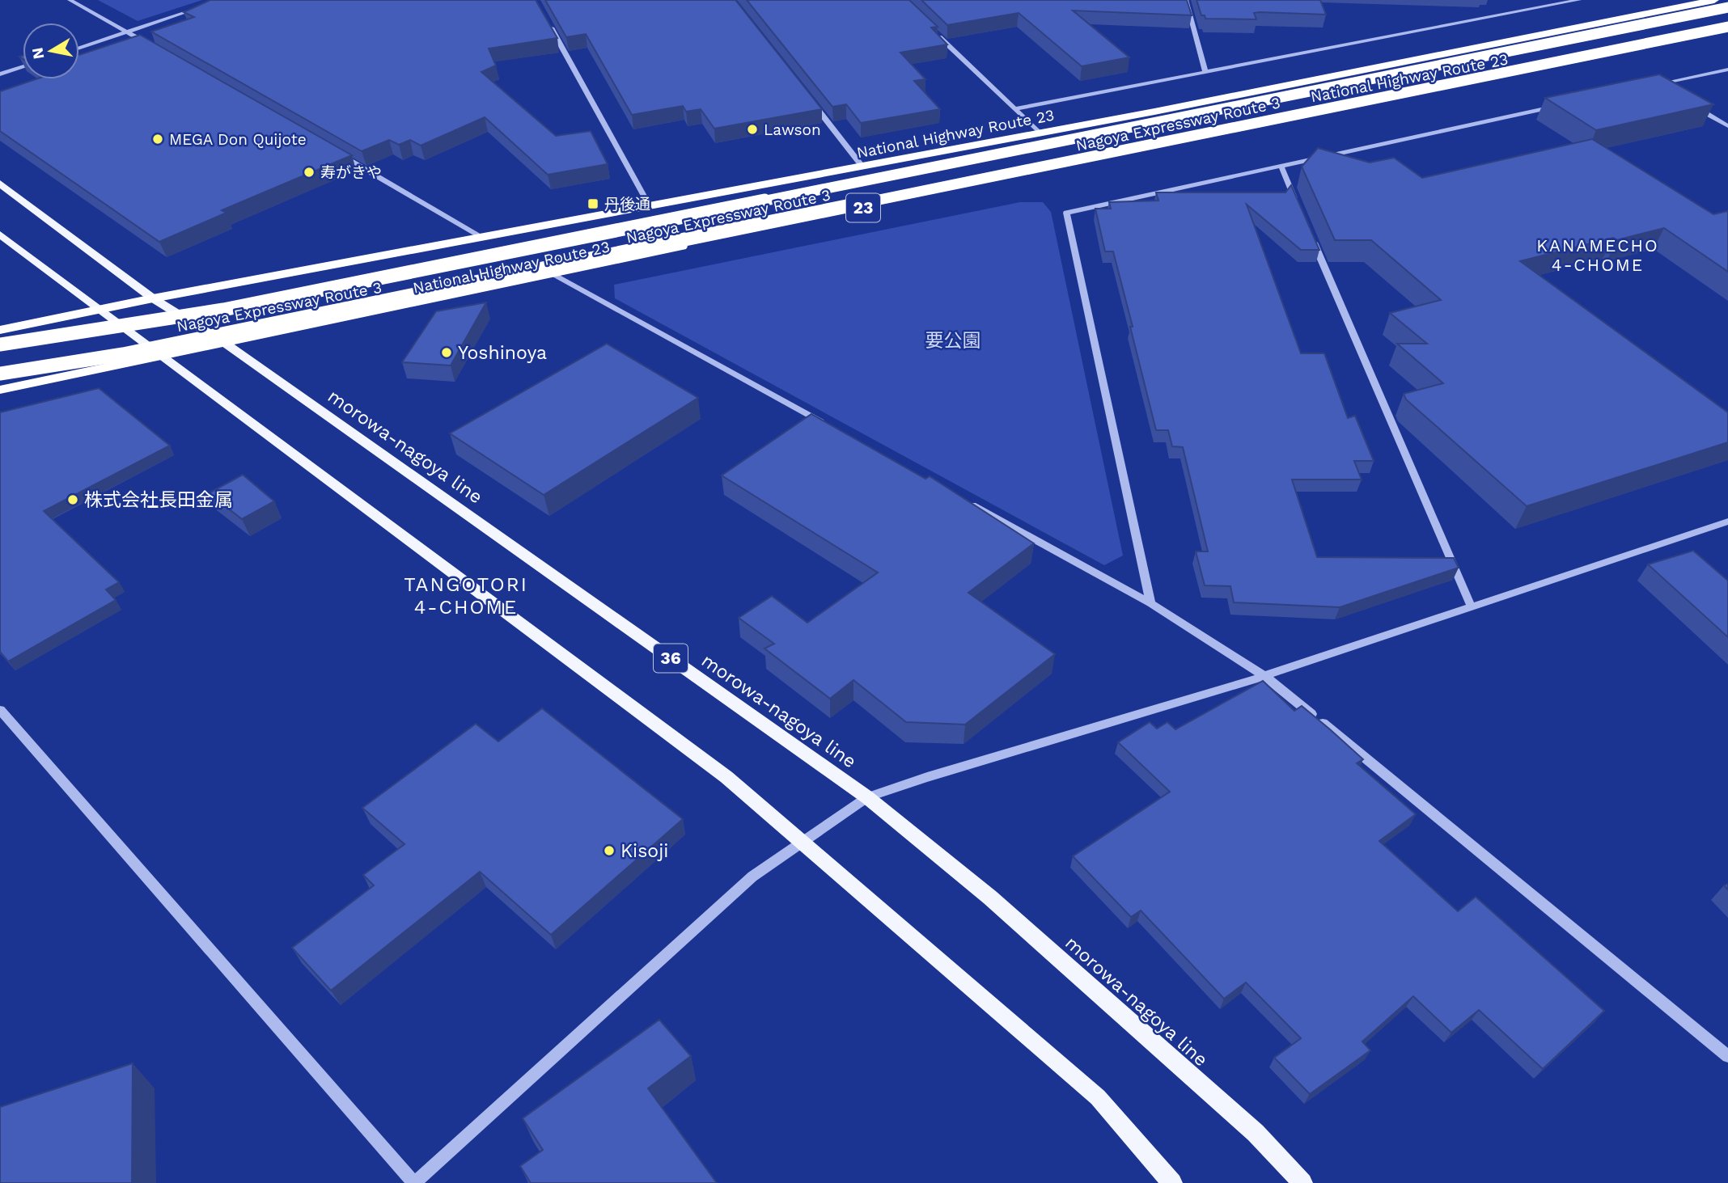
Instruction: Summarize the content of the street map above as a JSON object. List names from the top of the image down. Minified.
{"streets":{"highway":["National Highway Route 23","Nagoya Expressway Route 3","23"],"main road":["morowa-nagoya line","36"]},"crossings":[["National Highway Route 23","Nagoya Expressway Route 3"],["National Highway Route 23","morowa-nagoya line"]],"districts":["KANAMECHO 4-CHOME","TANGOTORI 4-CHOME"],"parks":["要公園"],"places":{"other":["Lawson","MEGA Don Quijote","寿がきや","Yoshinoya","株式会社長田金属","Kisoji"],"transit":["丹後通"]},"north":"left"}
